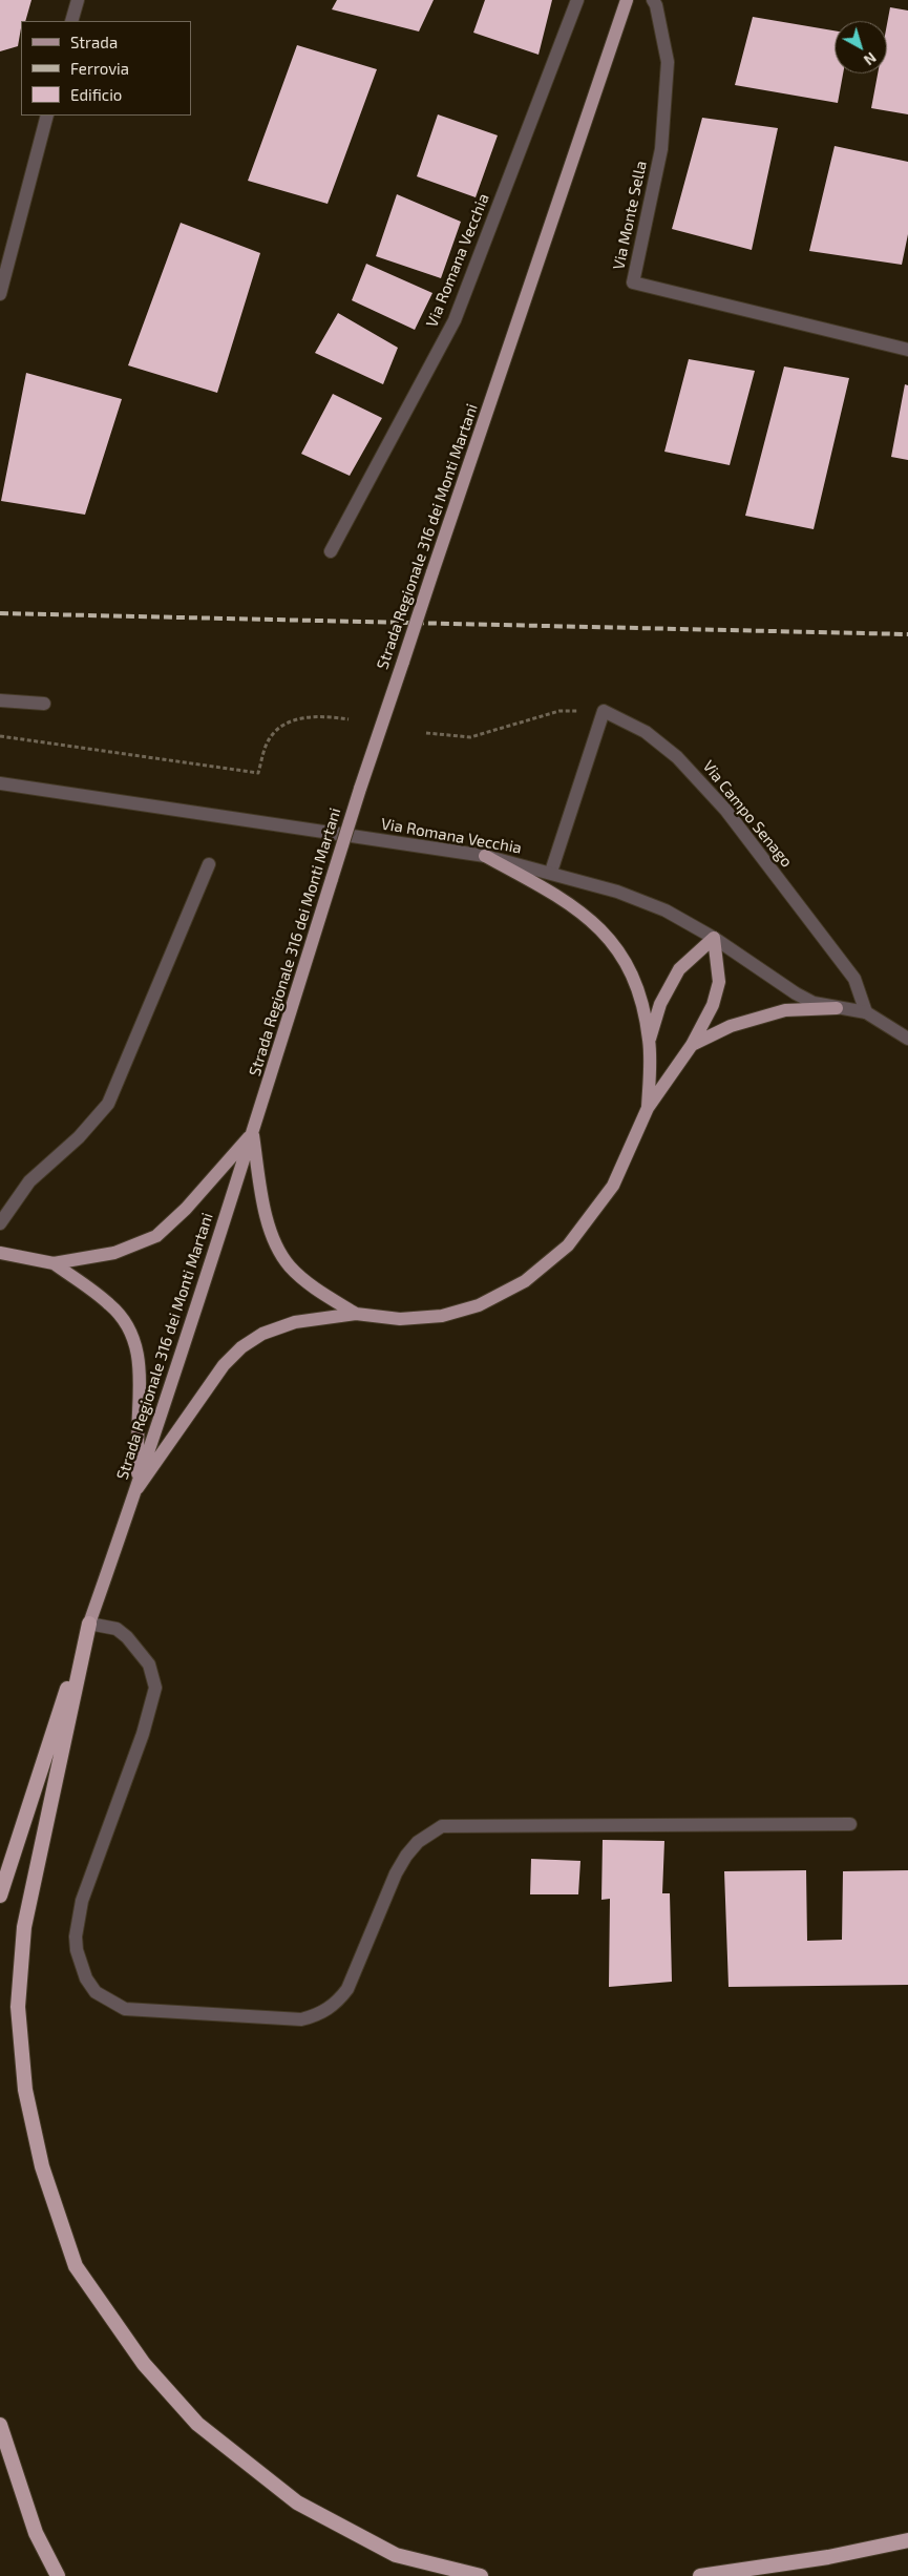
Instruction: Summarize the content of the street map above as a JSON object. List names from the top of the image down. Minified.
{"streets":{"highway":["Strada Regionale 316 dei Monti Martani"],"street":["Via Monte Sella","Via Romana Vecchia","Via Campo Senago"]},"crossings":[["Via Romana Vecchia","Via Campo Senago"]],"legend":["Strada","Ferrovia","Edificio"],"north":"bottom right"}
